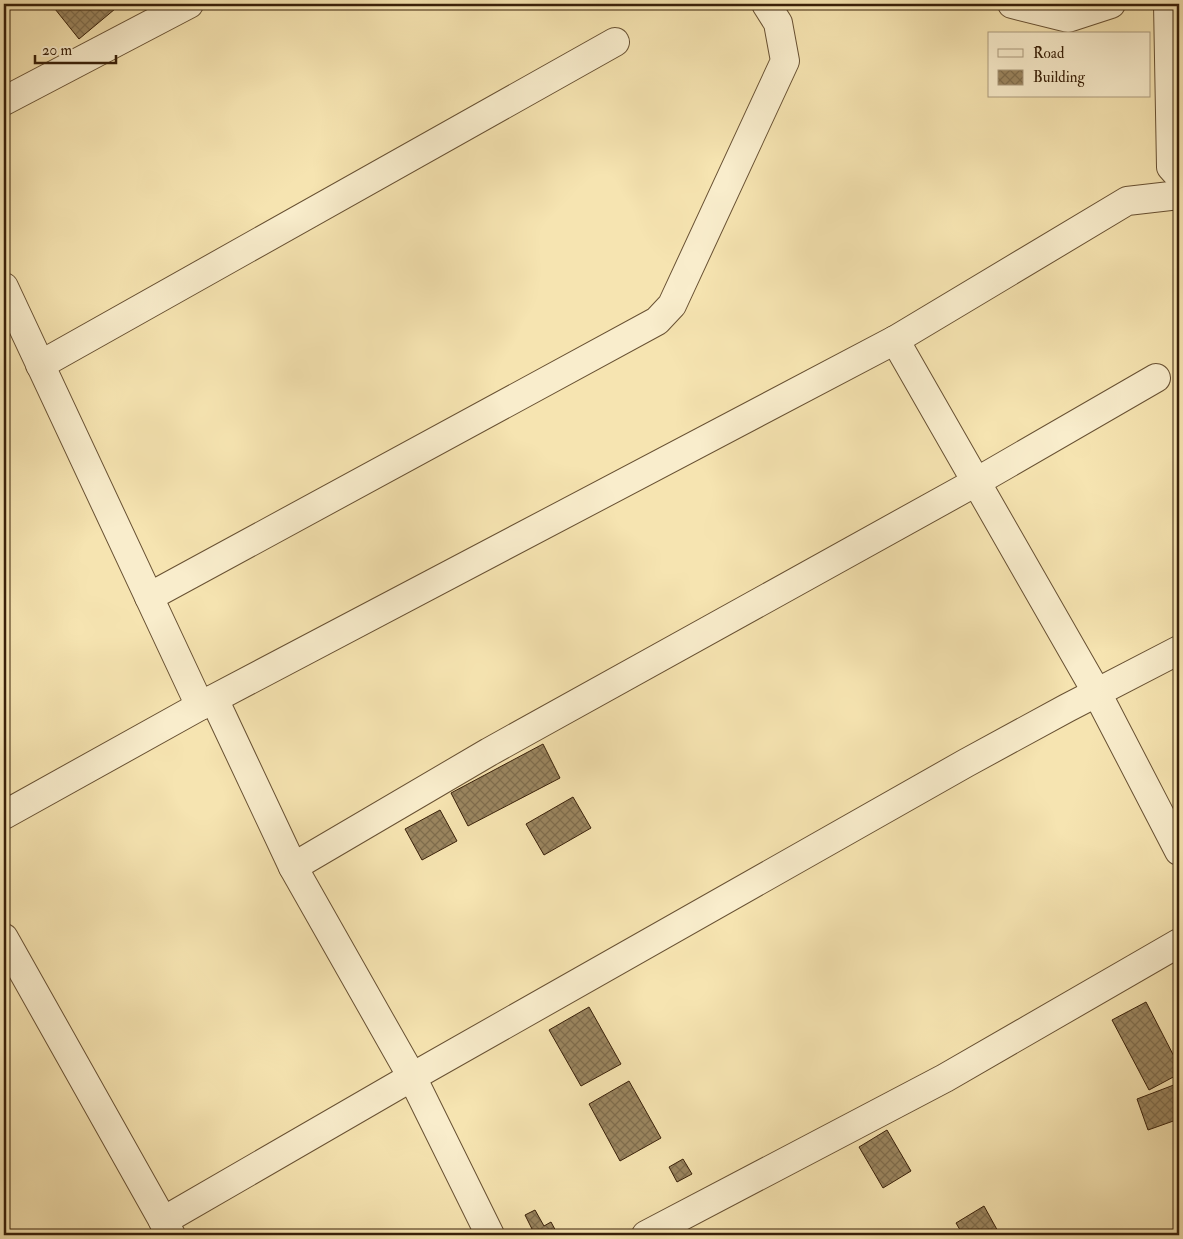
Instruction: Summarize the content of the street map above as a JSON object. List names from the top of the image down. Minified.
{"legend":["Road","Building"],"scale_bar":"20 m"}
